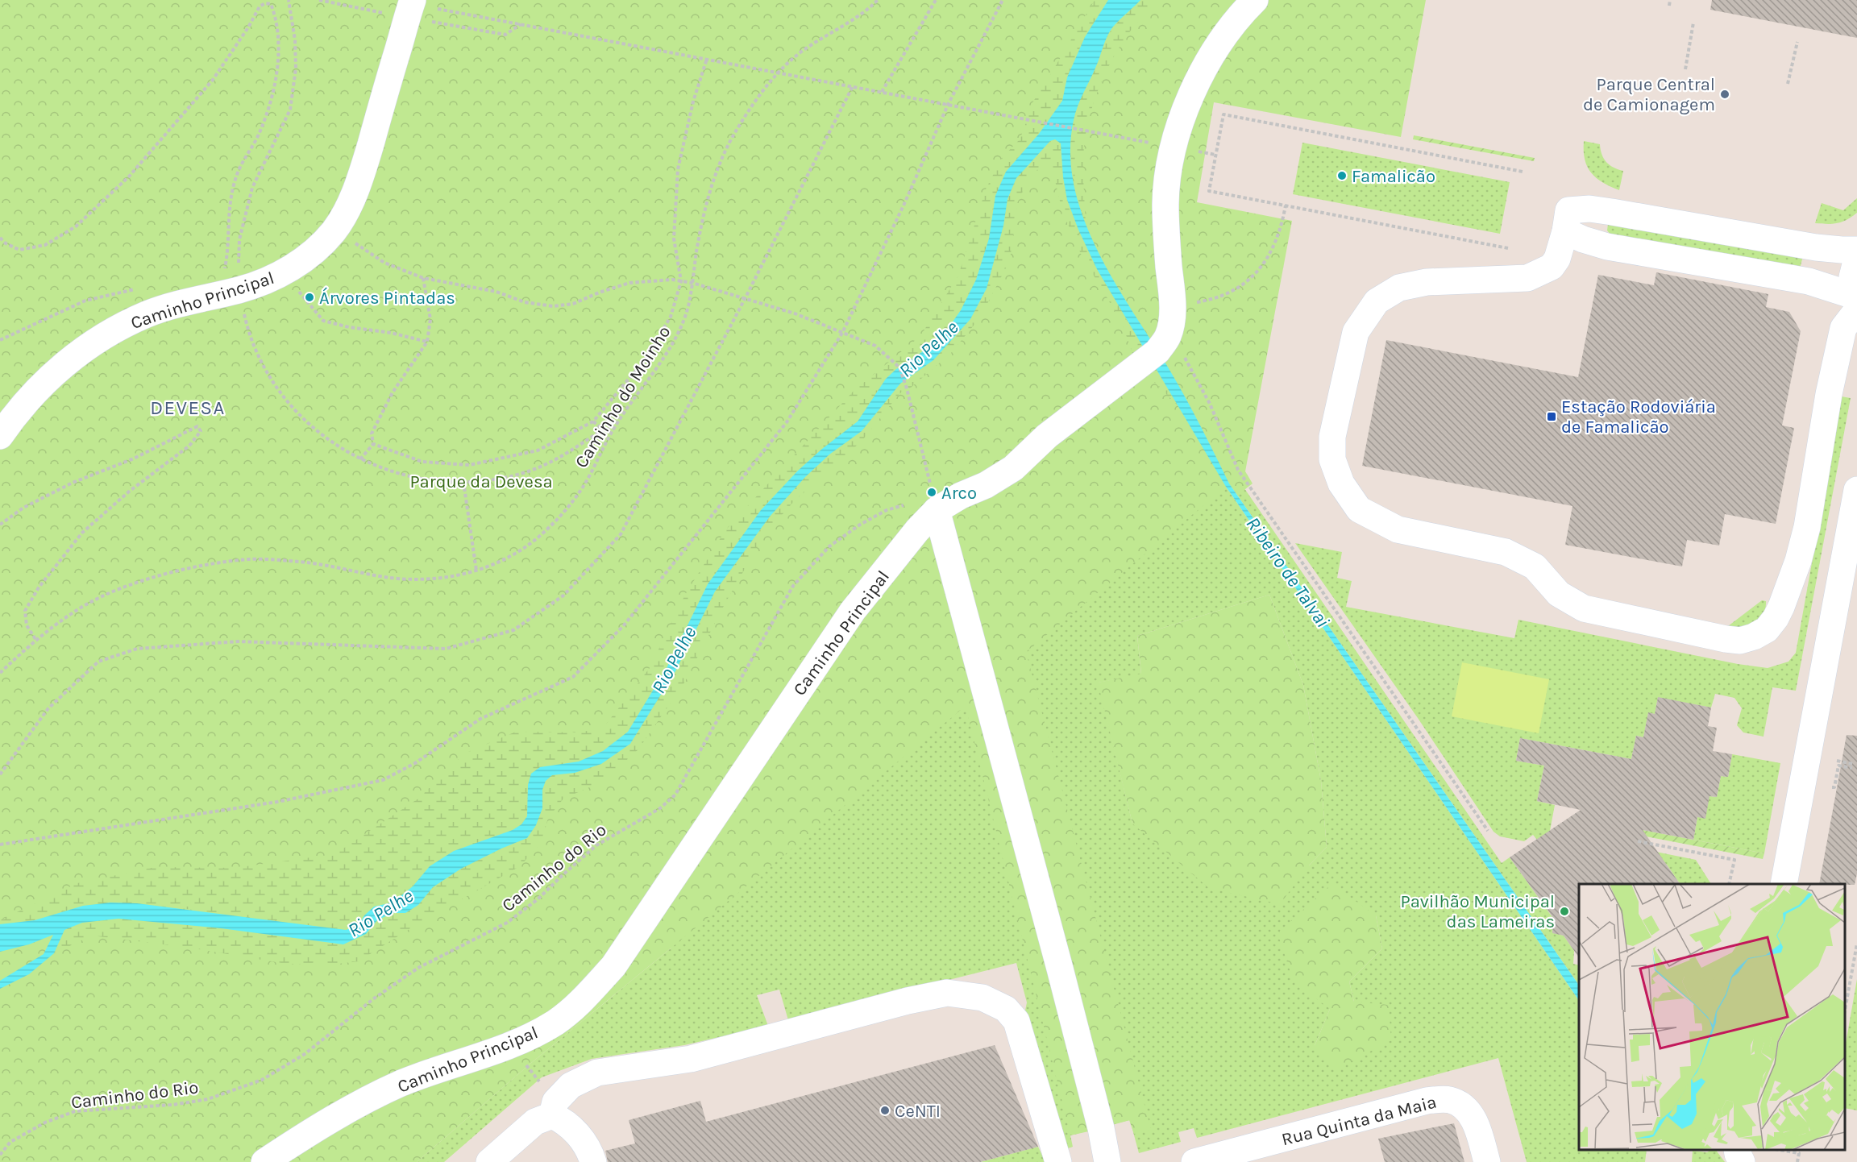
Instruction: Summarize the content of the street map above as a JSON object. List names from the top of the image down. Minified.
{"streets":{"street":["Caminho Principal","Rua Quinta da Maia"],"path":["Caminho do Moinho","Caminho do Rio"]},"crossings":[["Caminho Principal","Caminho do Rio"]],"districts":["DEVESA"],"water":["Rio Pelhe","Ribeiro de Talvai"],"parks":["Parque da Devesa"],"places":{"other":["Parque Central de Camionagem","Famalicão","Árvores Pintadas","Arco","Pavilhão Municipal das Lameiras","CeNTI"],"transit":["Estação Rodoviária de Famalicão"]}}
